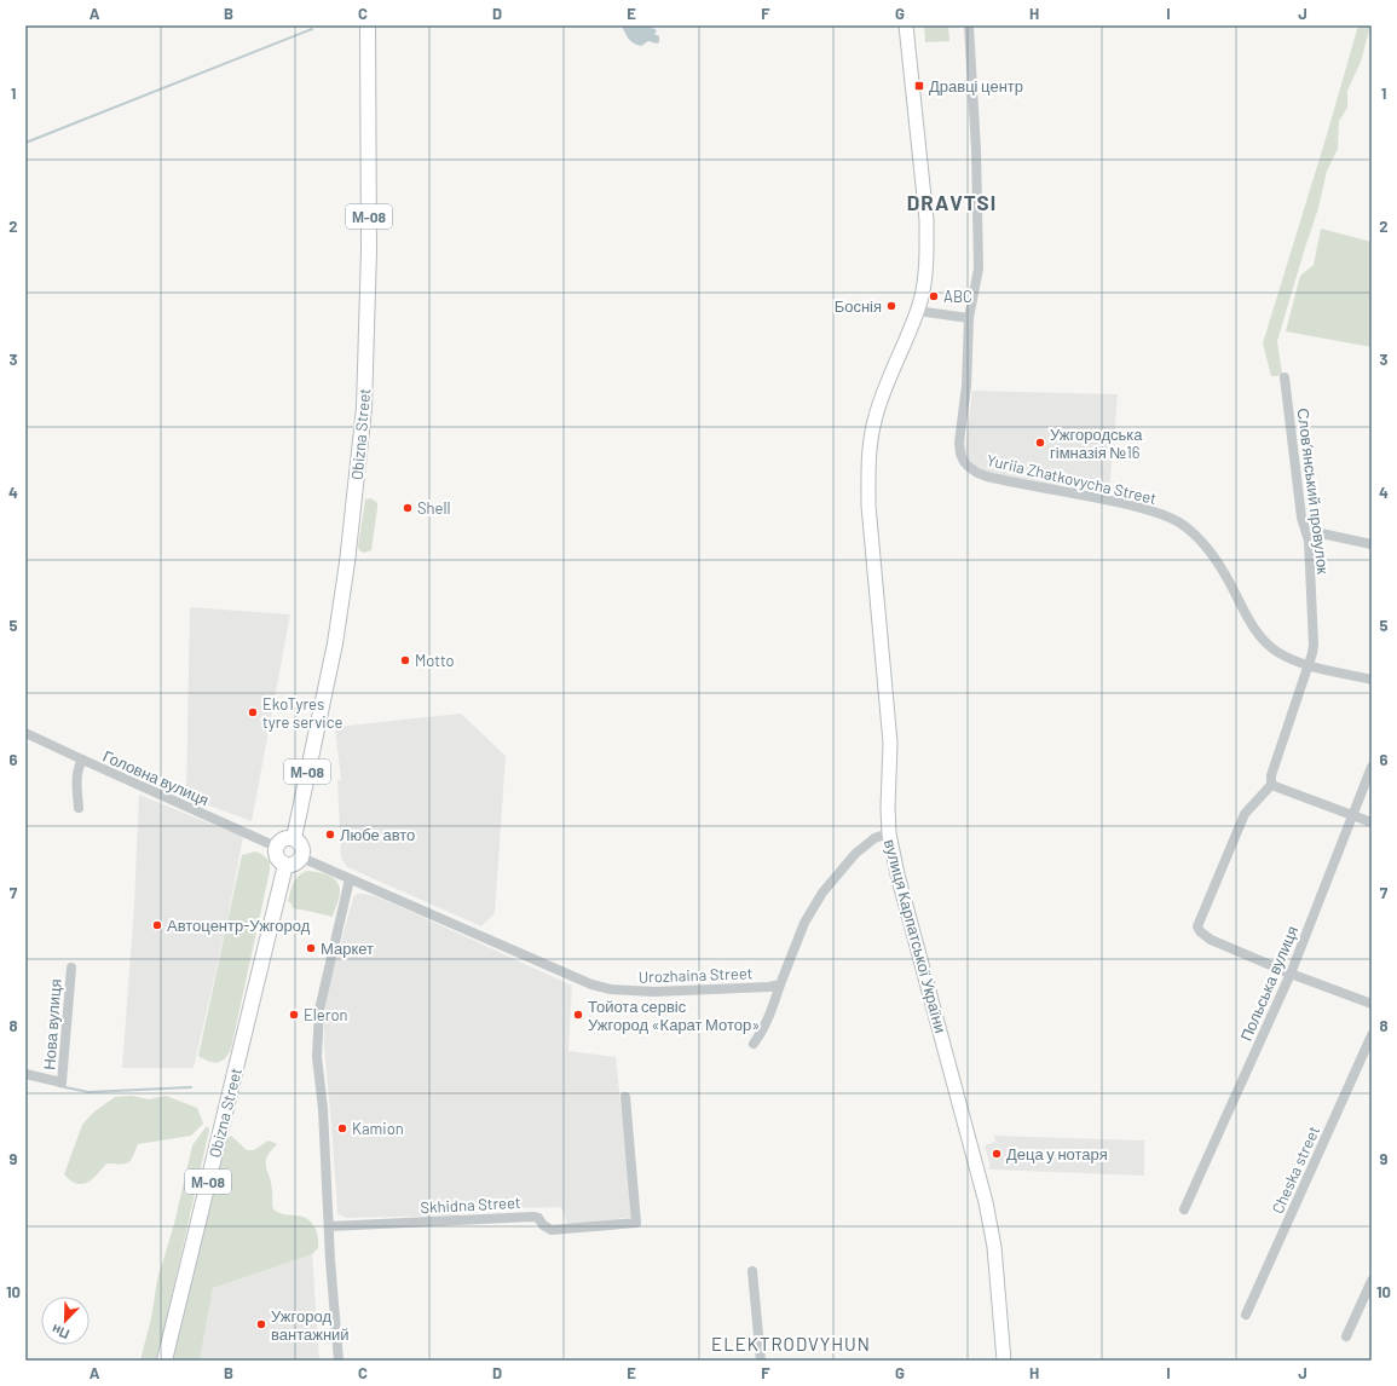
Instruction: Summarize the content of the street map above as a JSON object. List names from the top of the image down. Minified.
{"streets":{"highway":["М-08","Obizna Street"],"main road":["вулиця Карпатської України"],"street":["Yuriia Zhatkovycha Street","Словʼянський провулок","Головна вулиця","Urozhaina Street","Польська вулиця","Нова вулиця","Cheska street","Skhidna Street"]},"crossings":[["Obizna Street","Головна вулиця"],["Yuriia Zhatkovycha Street","Словʼянський провулок"]],"districts":["DRAVTSI","ELEKTRODVYHUN"],"places":{"transit":["Дравці центр"],"other":["ABC","Боснія","Ужгородська гімназія №16","Shell","Motto","EkoTyres tyre service","Любе авто","Автоцентр-Ужгород","Маркет","Eleron","Тойота сервіс Ужгород «Карат Мотор»","Kamion","Деца у нотаря","Ужгород вантажний"]},"north":"bottom left","grid":{"columns":["A","B","C","D","E","F","G","H","I","J"],"rows":["1","2","3","4","5","6","7","8","9","10"]}}
